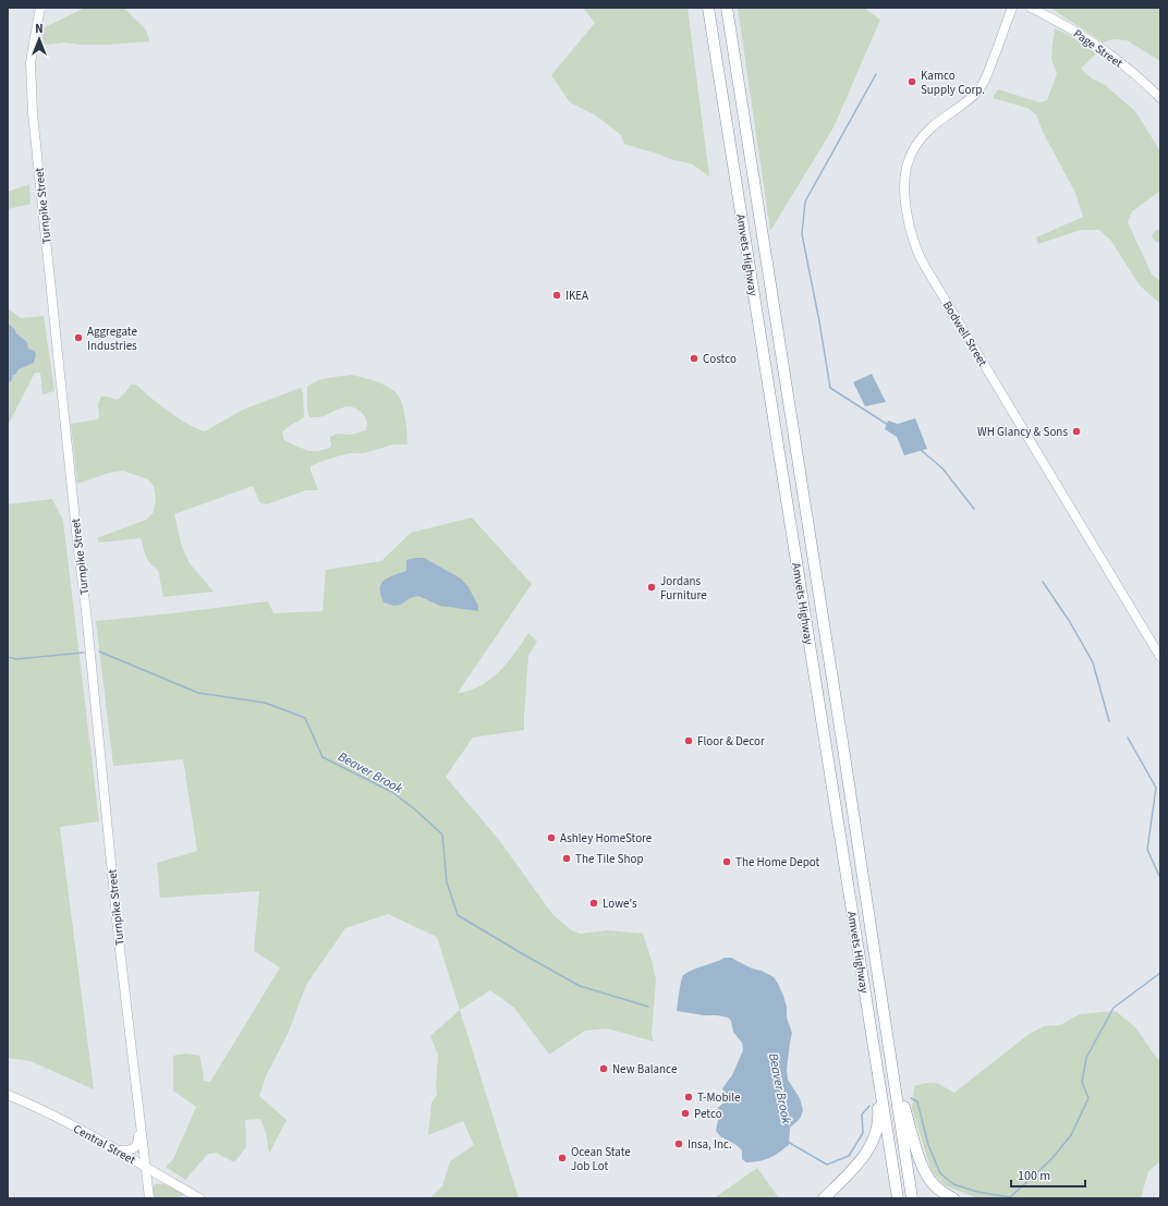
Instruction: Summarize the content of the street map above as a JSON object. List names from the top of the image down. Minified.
{"streets":{"highway":["Amvets Highway"],"street":["Page Street","Turnpike Street","Bodwell Street","Central Street"]},"crossings":[["Turnpike Street","Central Street"]],"water":["Beaver Brook"],"places":["Kamco Supply Corp.","IKEA","Aggregate Industries","Costco","WH Glancy & Sons","Jordans Furniture","Floor & Decor","Ashley HomeStore","The Tile Shop","The Home Depot","Lowe's","New Balance","T-Mobile","Petco","Insa, Inc.","Ocean State Job Lot"],"scale_bar":"100 m","north":"top"}
